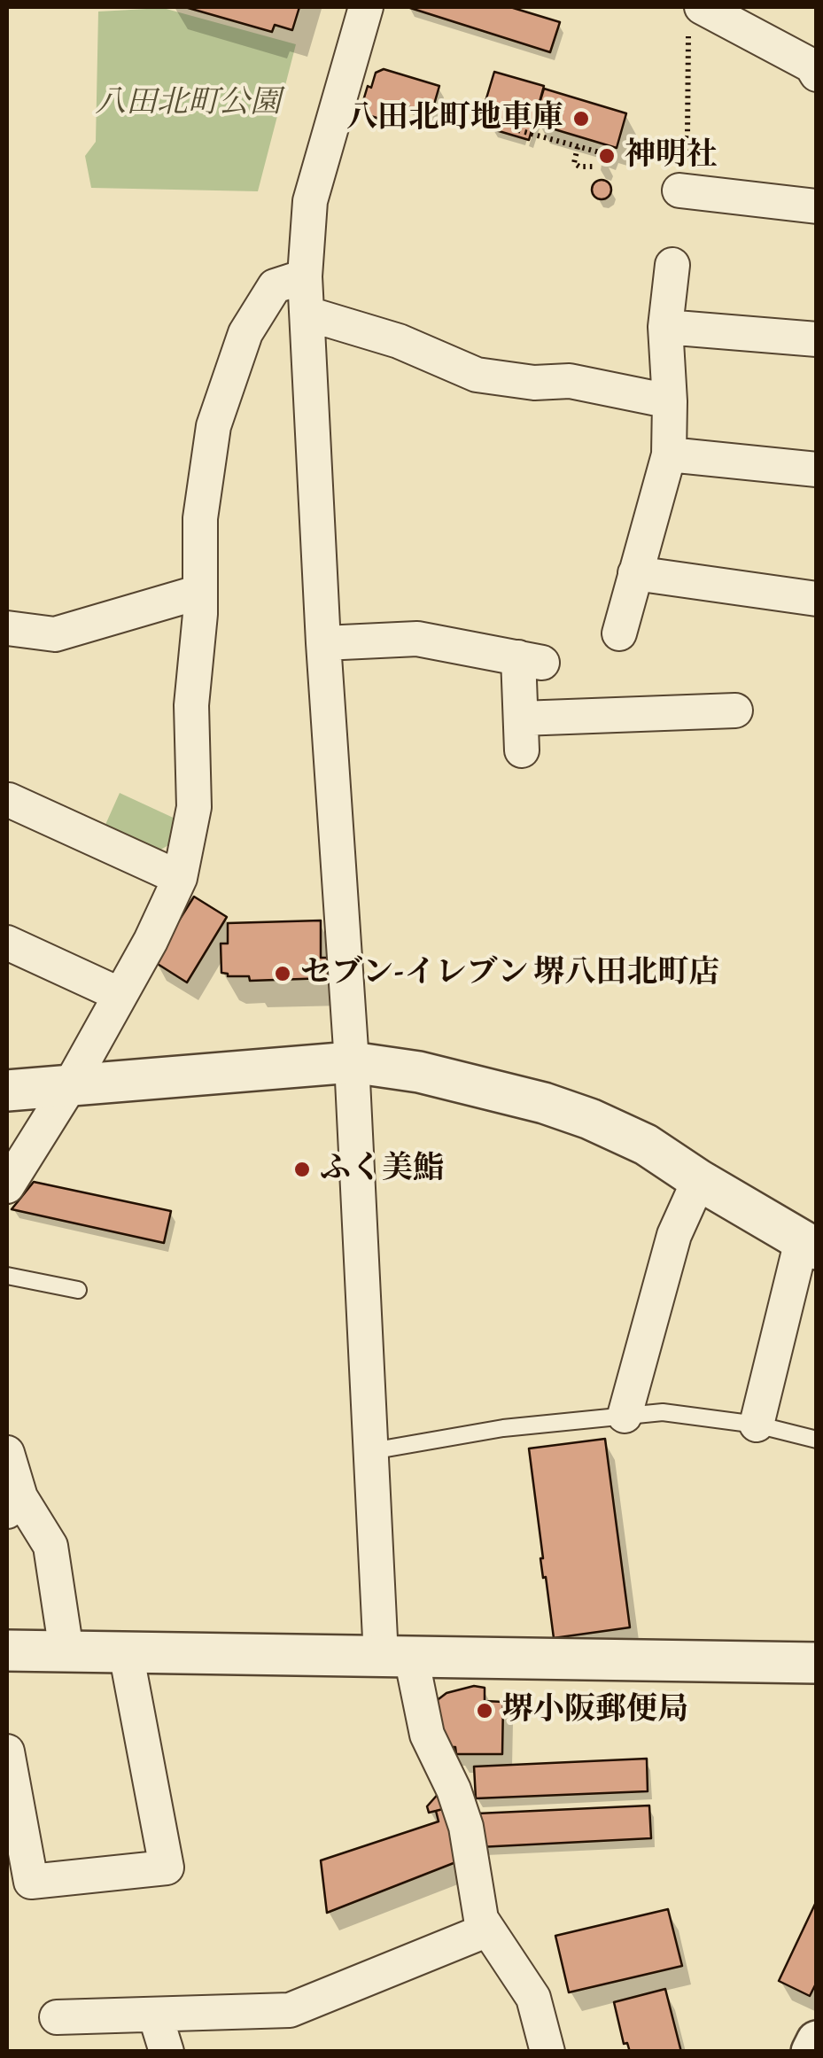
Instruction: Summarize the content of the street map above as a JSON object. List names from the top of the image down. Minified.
{"parks":["八田北町公園"],"places":["八田北町地車庫","神明社","セブン-イレブン 堺八田北町店","ふく美鮨","堺小阪郵便局"]}
